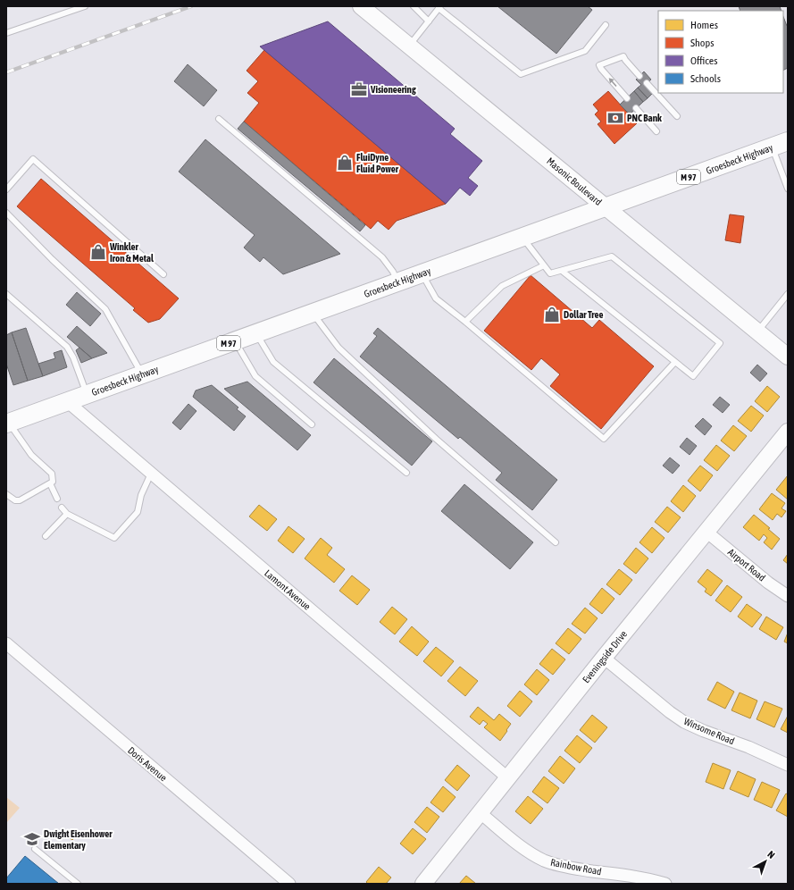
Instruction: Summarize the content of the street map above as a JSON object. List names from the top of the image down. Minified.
{"streets":{"main road":["Groesbeck Highway","M 97"],"street":["Masonic Boulevard","Airport Road","Lamont Avenue","Eveningside Drive","Winsome Road","Doris Avenue","Rainbow Road"]},"crossings":[["Groesbeck Highway","Masonic Boulevard"],["Groesbeck Highway","Lamont Avenue"],["Airport Road","Eveningside Drive"],["Lamont Avenue","Eveningside Drive"],["Eveningside Drive","Winsome Road"],["Eveningside Drive","Rainbow Road"]],"places":{"office":["Visioneering"],"bank":["PNC Bank"],"shop":["FluiDyne Fluid Power","Winkler Iron & Metal","Dollar Tree"],"school or university":["Dwight Eisenhower Elementary"]},"legend":["Homes","Shops","Offices","Schools"],"north":"top right"}
